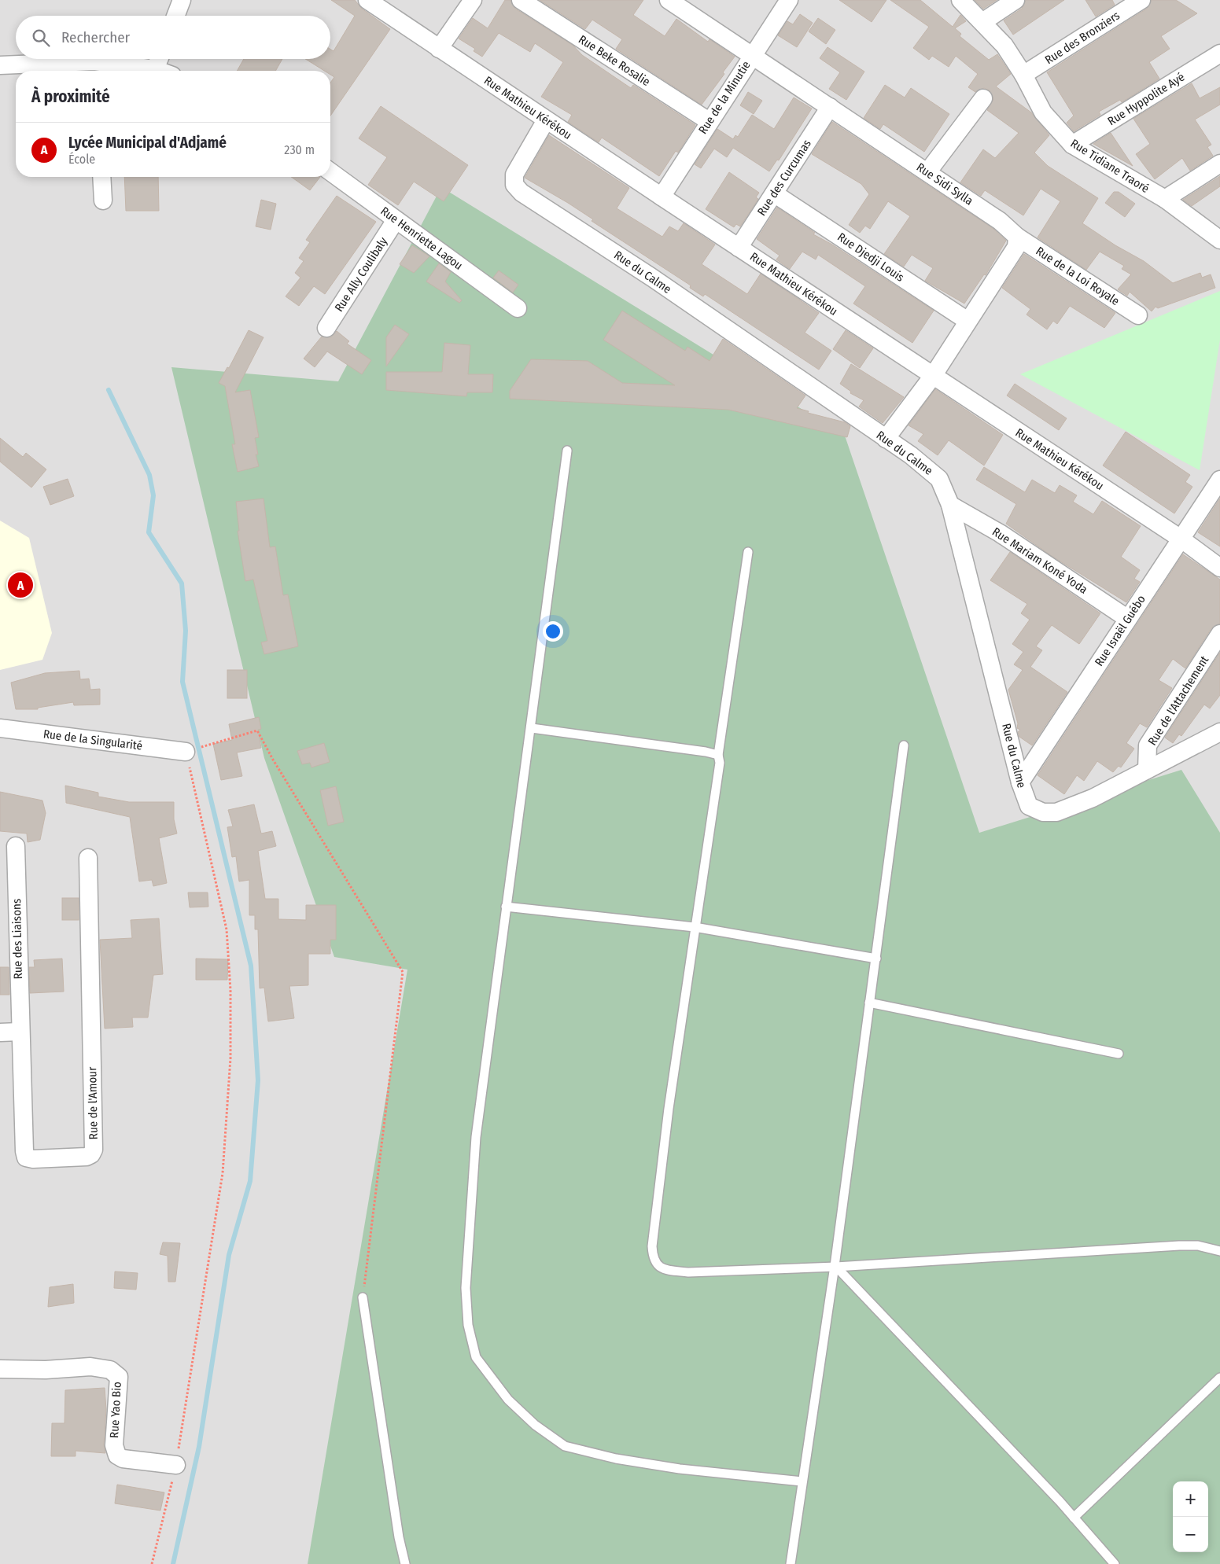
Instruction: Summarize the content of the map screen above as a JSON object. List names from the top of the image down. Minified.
{"streets":{"street":["Rue des Bronziers","Rue Beke Rosalie","Rue de la Minutie","Rue Hyppolite Ayé","Rue Mathieu Kérékou","Rue Tidiane Traoré","Rue des Curcumas","Rue Sidi Sylla","Rue Henriette Lagou","Rue Djedji Louis","Rue du Calme","Rue Ally Coulibaly","Rue de la Loi Royale","Rue Mariam Koné Yoda","Rue Israël Guébo","Rue de l'Attachement","Rue de la Singularité","Rue des Liaisons","Rue de l'Amour","Rue Yao Bio"]},"crossings":[["Rue des Bronziers","Rue Tidiane Traoré"],["Rue Beke Rosalie","Rue de la Minutie"],["Rue de la Minutie","Rue Mathieu Kérékou"],["Rue de la Minutie","Rue Sidi Sylla"],["Rue Hyppolite Ayé","Rue Tidiane Traoré"],["Rue Mathieu Kérékou","Rue des Curcumas"],["Rue Mathieu Kérékou","Rue du Calme"],["Rue Mathieu Kérékou","Rue Israël Guébo"],["Rue des Curcumas","Rue Sidi Sylla"],["Rue des Curcumas","Rue Djedji Louis"],["Rue Sidi Sylla","Rue de la Loi Royale"],["Rue Henriette Lagou","Rue Ally Coulibaly"],["Rue du Calme","Rue Mariam Koné Yoda"],["Rue du Calme","Rue Israël Guébo"],["Rue du Calme","Rue de l'Attachement"],["Rue Mariam Koné Yoda","Rue Israël Guébo"],["Rue des Liaisons","Rue de l'Amour"]],"page":{"search":"Rechercher","heading":"À proximité","list":[{"mark":"A","name":"Lycée Municipal d'Adjamé","note":"École","value":"230 m"}],"pins":"A","map_buttons":["+","−"]}}
